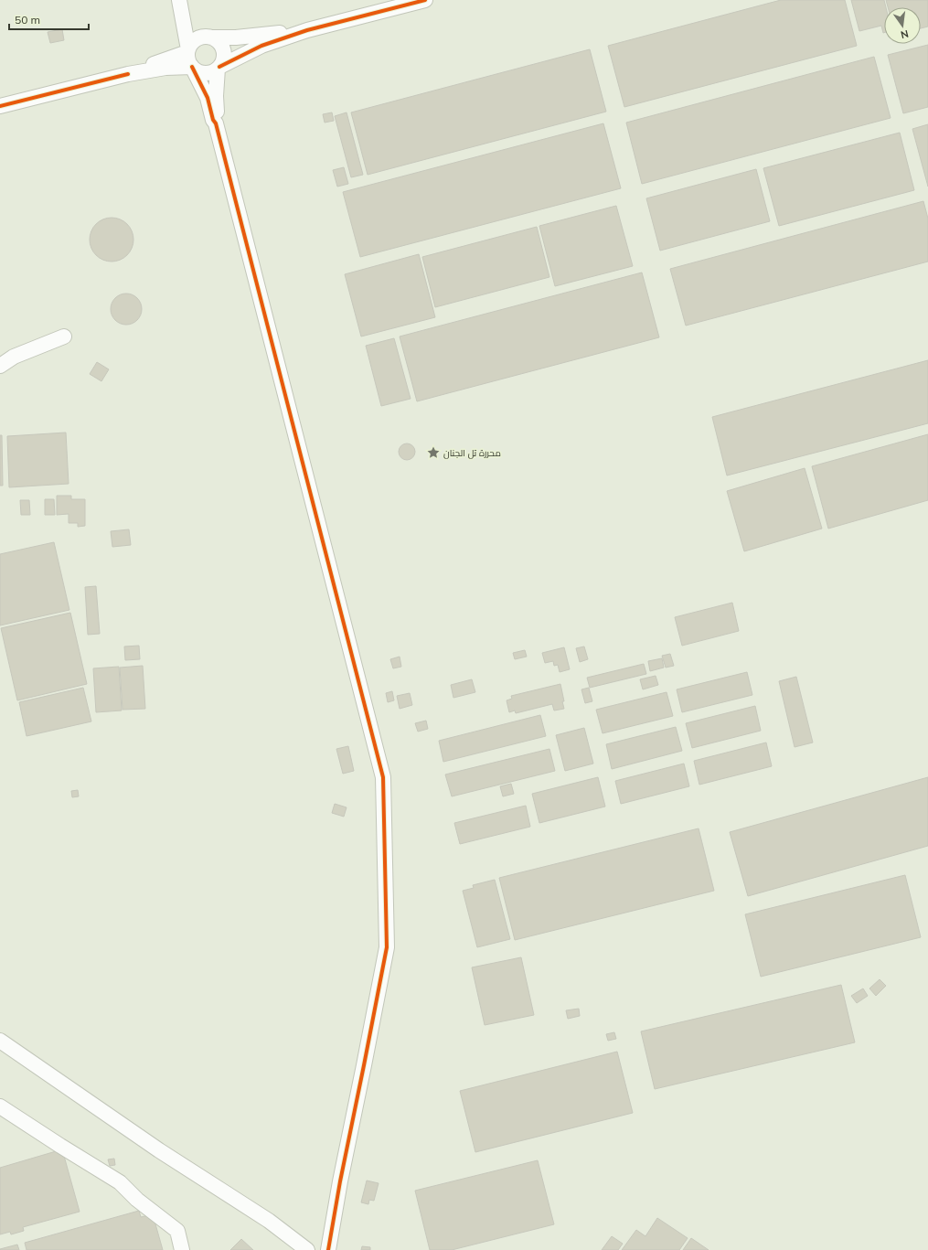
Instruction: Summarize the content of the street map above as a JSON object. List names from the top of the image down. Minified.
{"places":{"place":["محررة تل الجنان"]},"scale_bar":"50 m","north":"bottom"}
